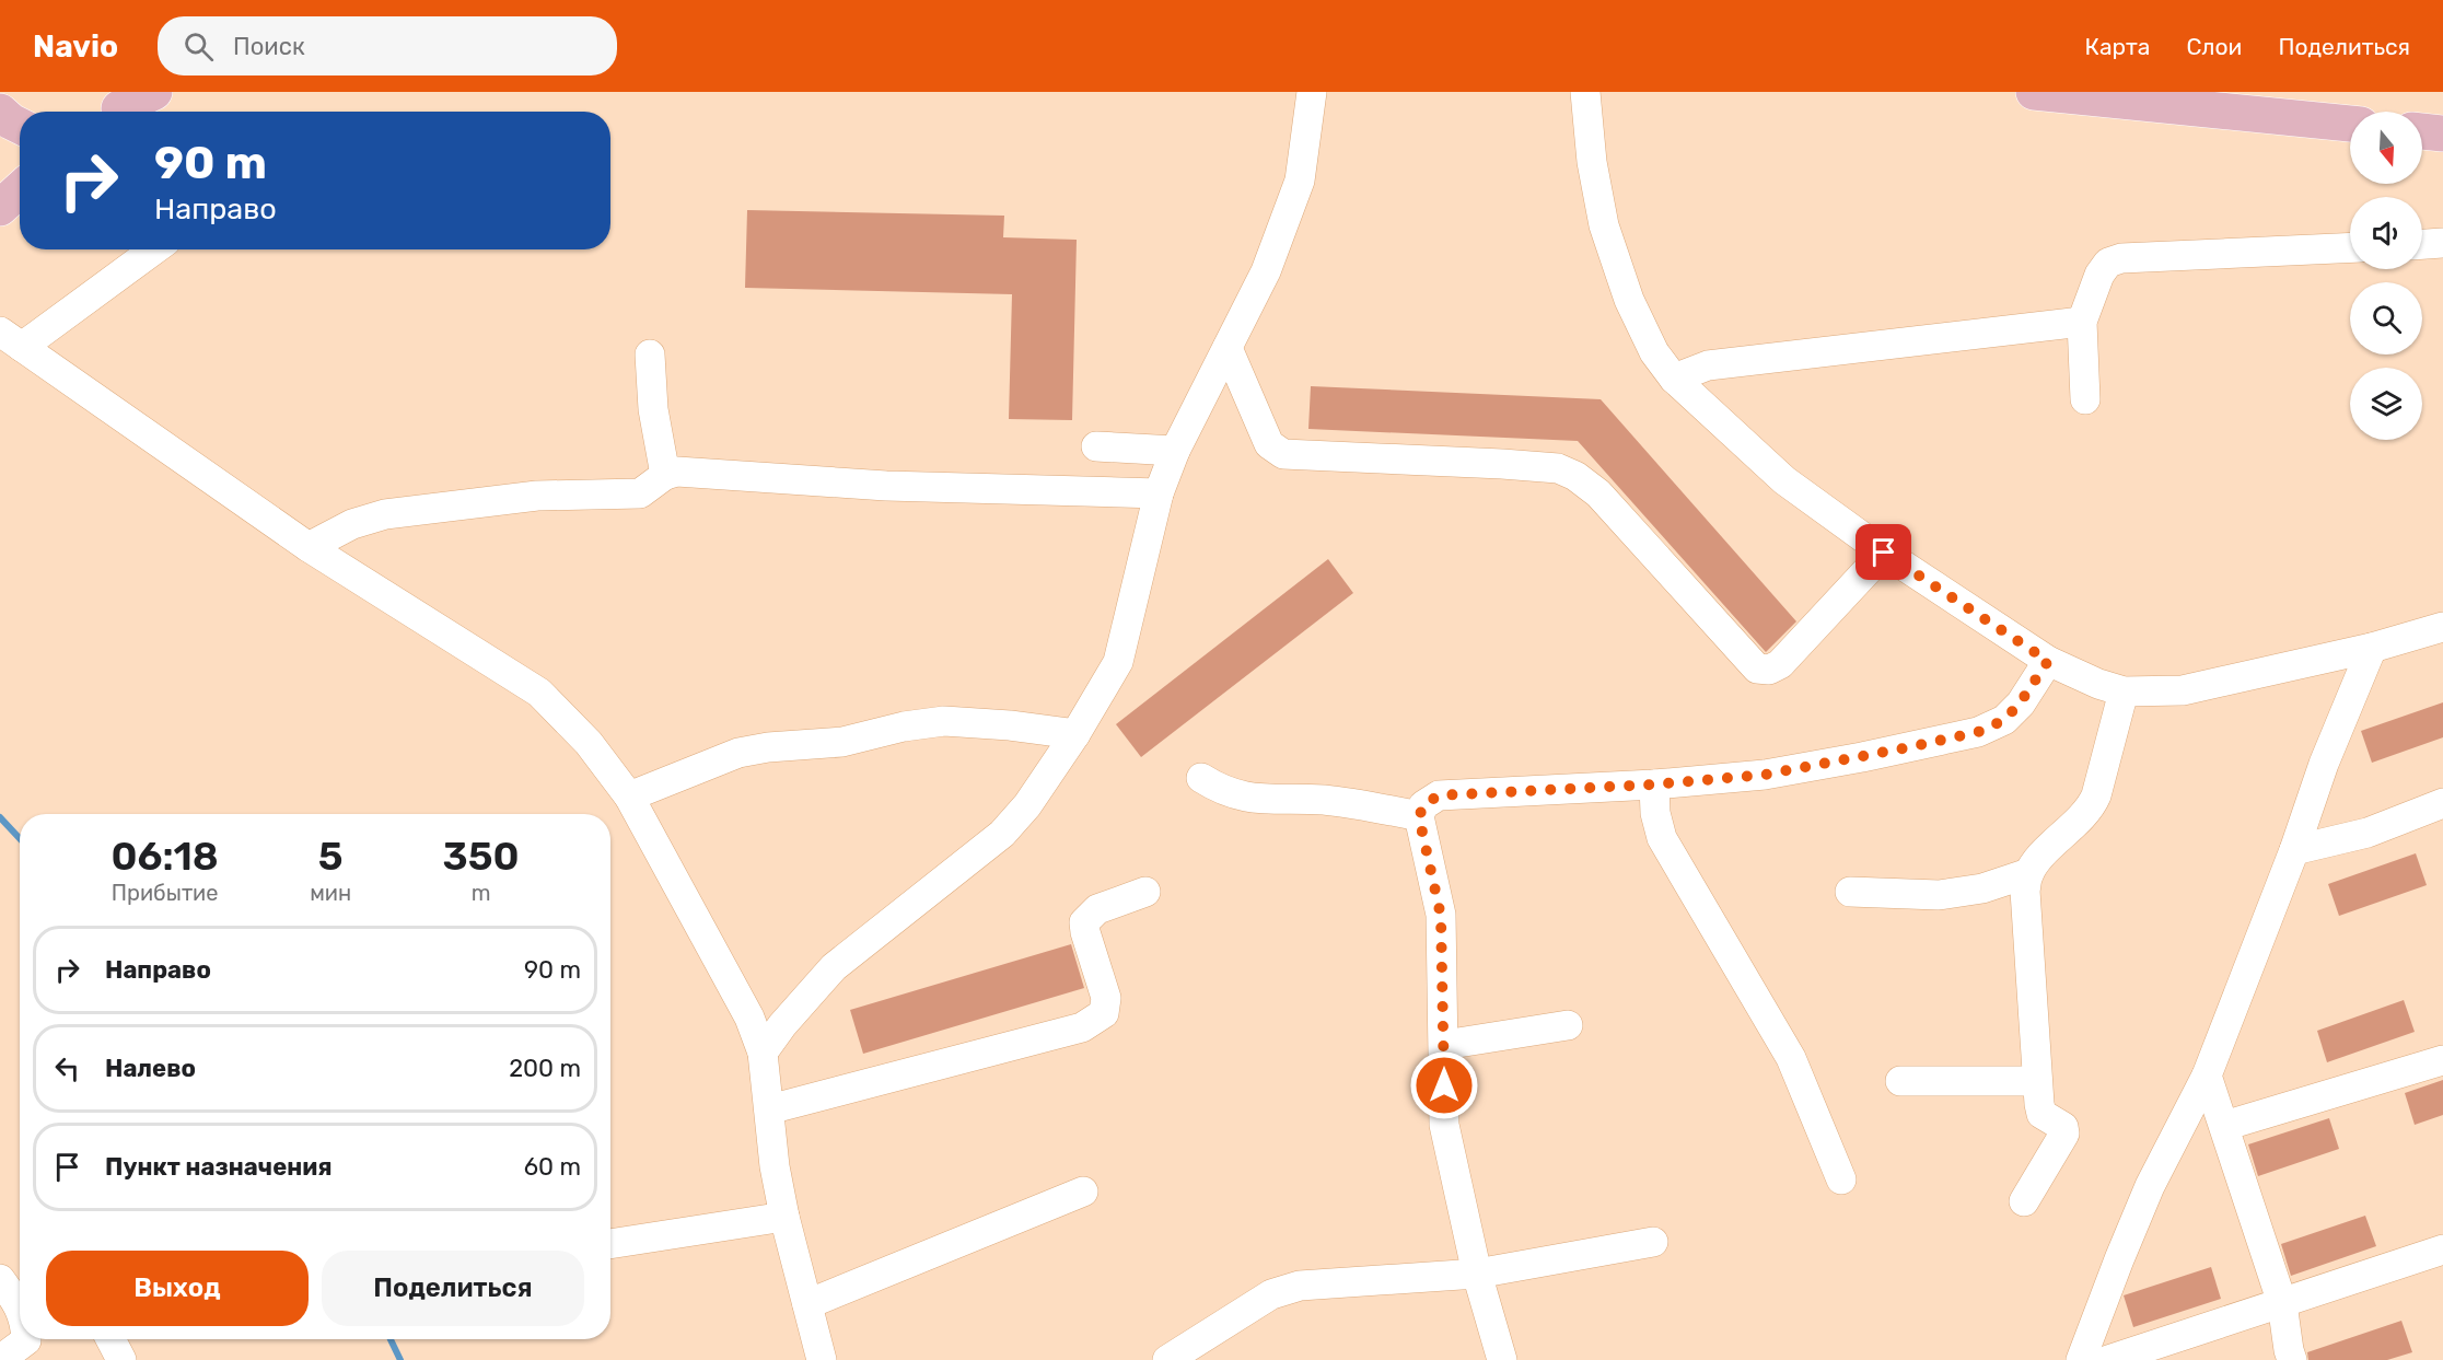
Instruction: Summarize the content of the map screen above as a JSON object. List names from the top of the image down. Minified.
{"north":"bottom","page":{"header":"Navio","search":"Поиск","nav":["Карта","Слои","Поделиться"],"turn":["90 m","Направо"],"eta":["06:18","Прибытие","5","мин","350","m"],"list":[{"name":"Направо","value":"90 m"},{"name":"Налево","value":"200 m"},{"name":"Пункт назначения","value":"60 m"}],"buttons":["Выход","Поделиться"]}}
